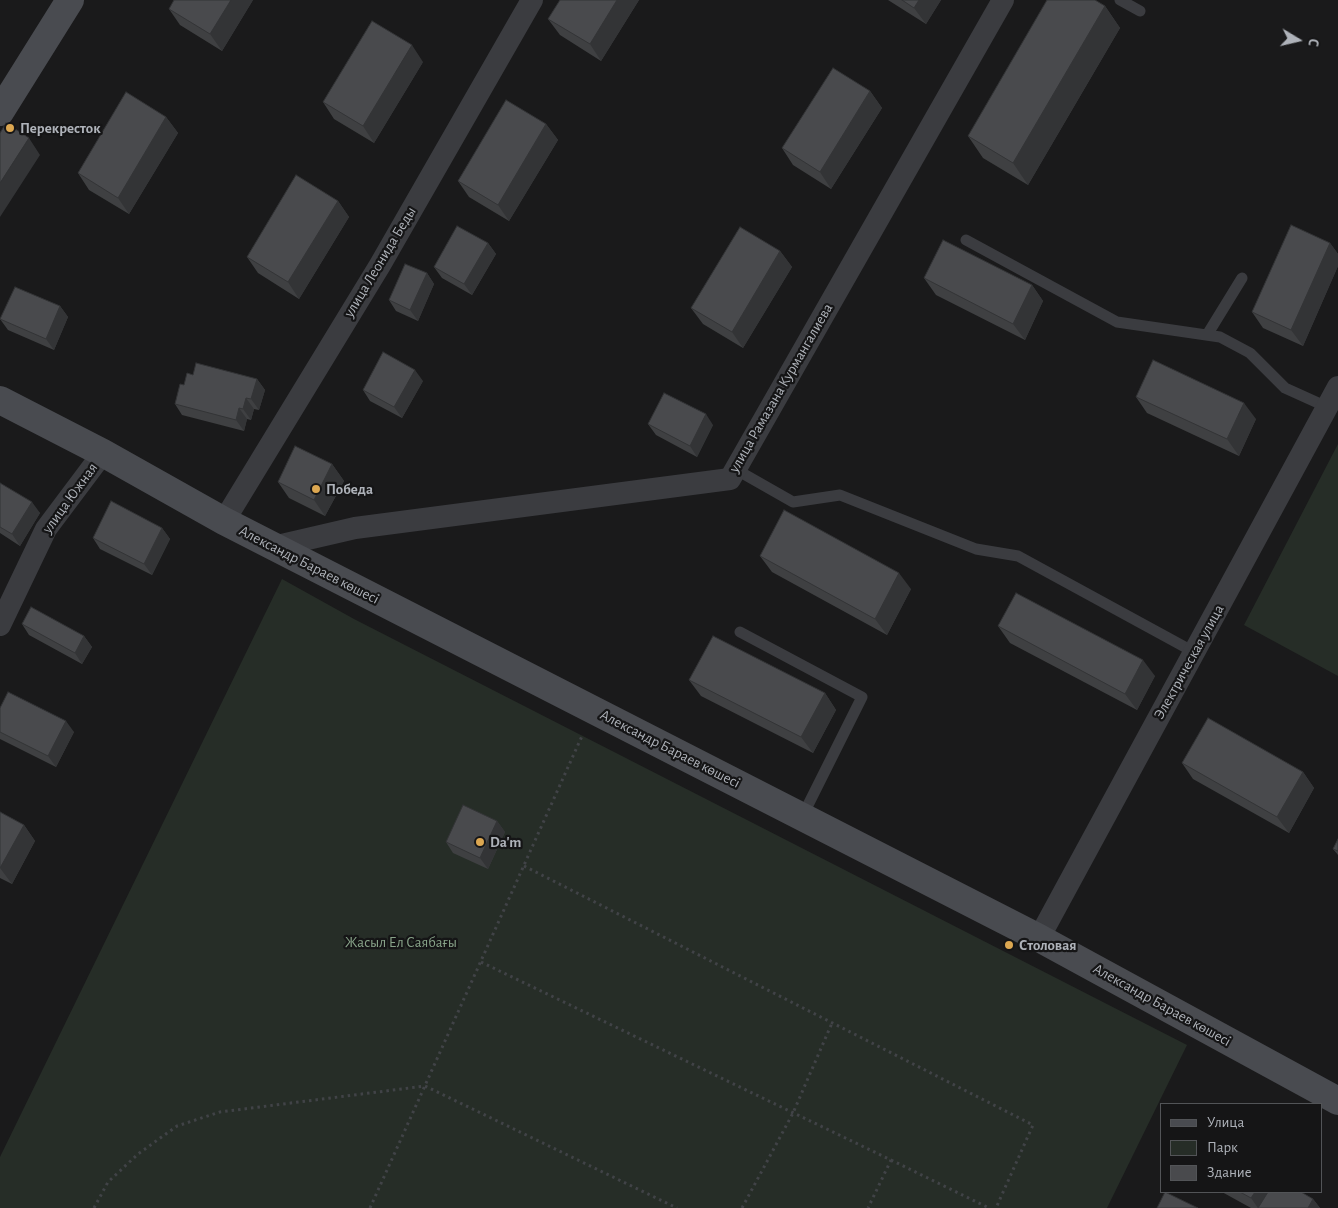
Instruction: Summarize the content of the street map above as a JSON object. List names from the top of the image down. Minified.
{"streets":{"street":["улица Леонида Беды","улица Рамазана Курмангалиева","улица Южная","Александр Бараев көшесі","Электрическая улица"]},"crossings":[["улица Леонида Беды","Александр Бараев көшесі"],["улица Рамазана Курмангалиева","Александр Бараев көшесі"],["улица Южная","Александр Бараев көшесі"],["Александр Бараев көшесі","Электрическая улица"]],"parks":["Жасыл Ел Саябағы"],"places":["Перекресток","Победа","Da'm","Столовая"],"legend":["Улица","Парк","Здание"],"north":"right"}
